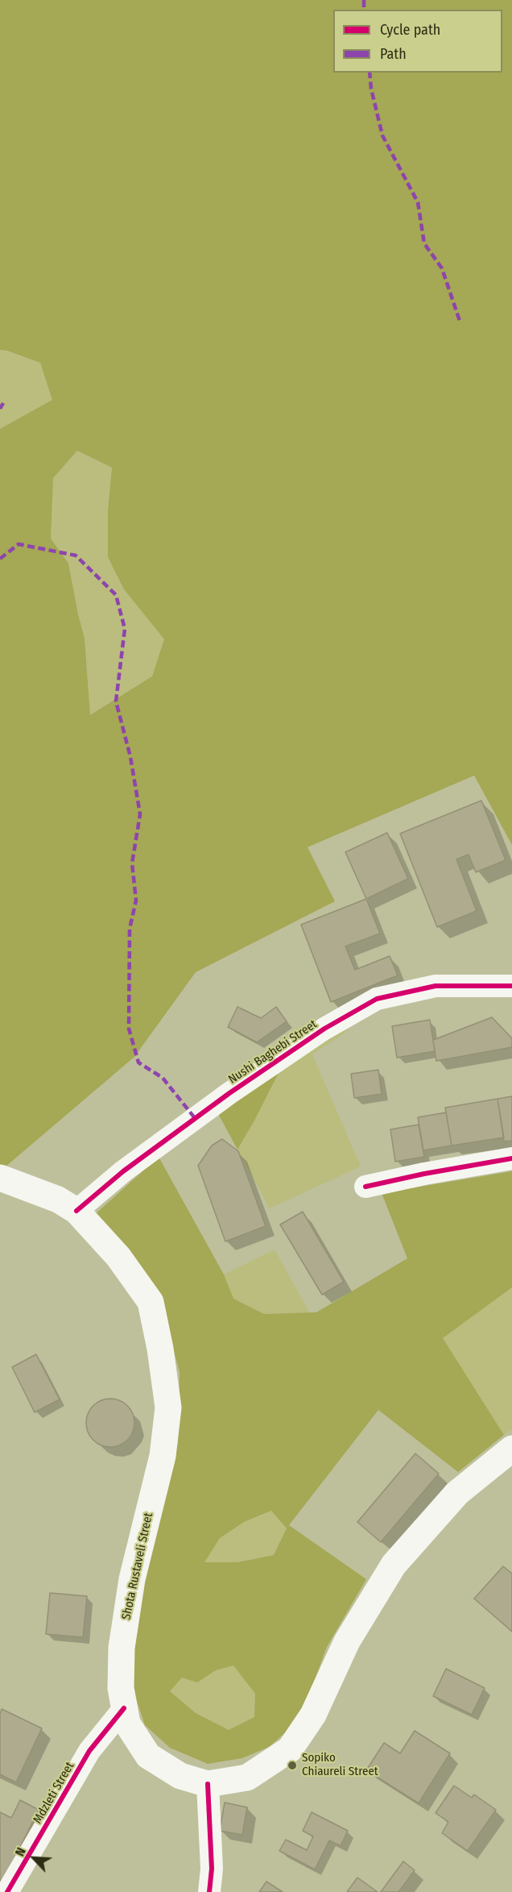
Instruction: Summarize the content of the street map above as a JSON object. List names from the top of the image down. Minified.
{"streets":{"main road":["Shota Rustaveli Street"],"street":["Nushi Baghebi Street","Mdzleti Street"]},"crossings":[["Nushi Baghebi Street","Shota Rustaveli Street"],["Shota Rustaveli Street","Mdzleti Street"]],"places":["Sopiko Chiaureli Street"],"legend":["Cycle path","Path"],"north":"top left"}
